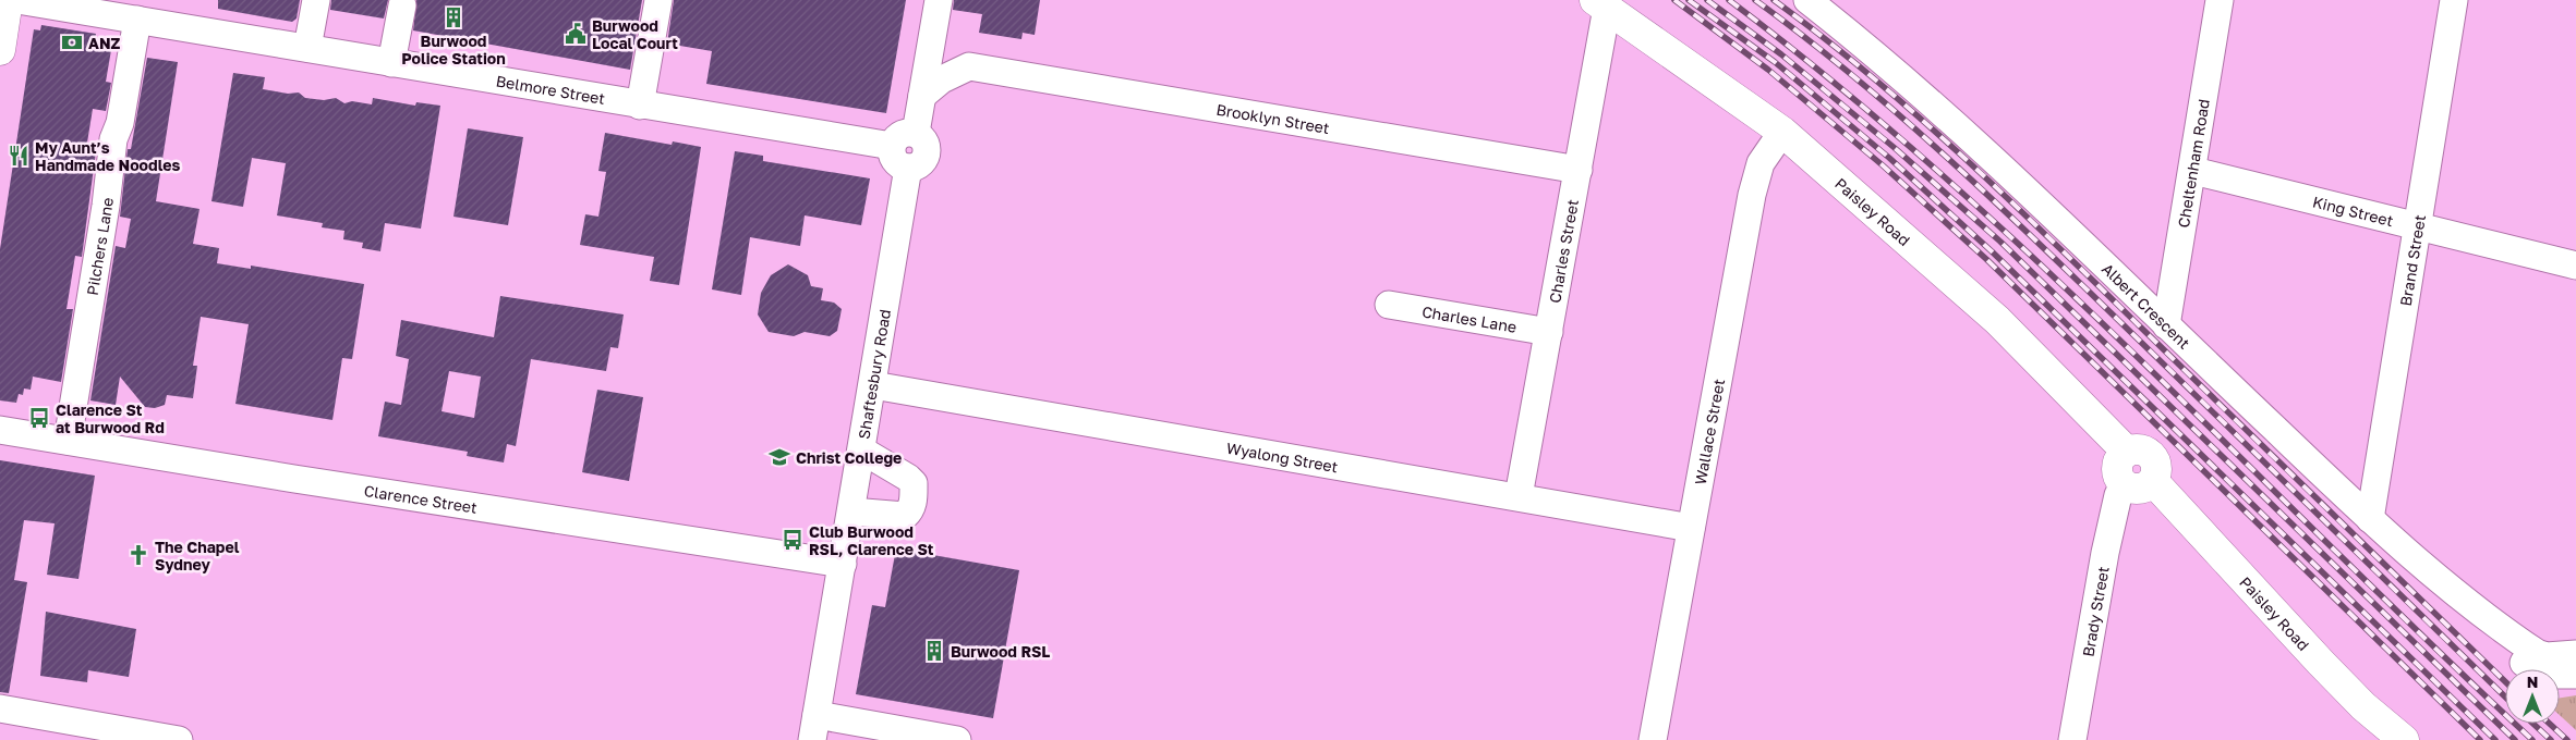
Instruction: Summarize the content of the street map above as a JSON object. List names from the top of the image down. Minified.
{"streets":{"main road":["Paisley Road"],"street":["Belmore Street","Brooklyn Street","Cheltenham Road","King Street","Pilchers Lane","Charles Street","Brand Street","Albert Crescent","Charles Lane","Shaftesbury Road","Wallace Street","Wyalong Street","Clarence Street","Brady Street"]},"crossings":[["Belmore Street","Pilchers Lane"],["Belmore Street","Shaftesbury Road"],["Brooklyn Street","Charles Street"],["Cheltenham Road","King Street"],["Cheltenham Road","Albert Crescent"],["Paisley Road","Charles Street"],["Paisley Road","Wallace Street"],["Paisley Road","Brady Street"],["King Street","Brand Street"],["Pilchers Lane","Clarence Street"],["Charles Street","Charles Lane"],["Charles Street","Wyalong Street"],["Brand Street","Albert Crescent"],["Shaftesbury Road","Wyalong Street"],["Shaftesbury Road","Clarence Street"],["Wallace Street","Wyalong Street"]],"places":{"building":["Burwood Police Station","Burwood RSL"],"public building":["Burwood Local Court"],"bank":["ANZ"],"restaurant":["My Aunt’s Handmade Noodles"],"bus stop":["Clarence St at Burwood Rd","Club Burwood RSL, Clarence St"],"school or university":["Christ College"],"church":["The Chapel Sydney"]},"north":"top"}
